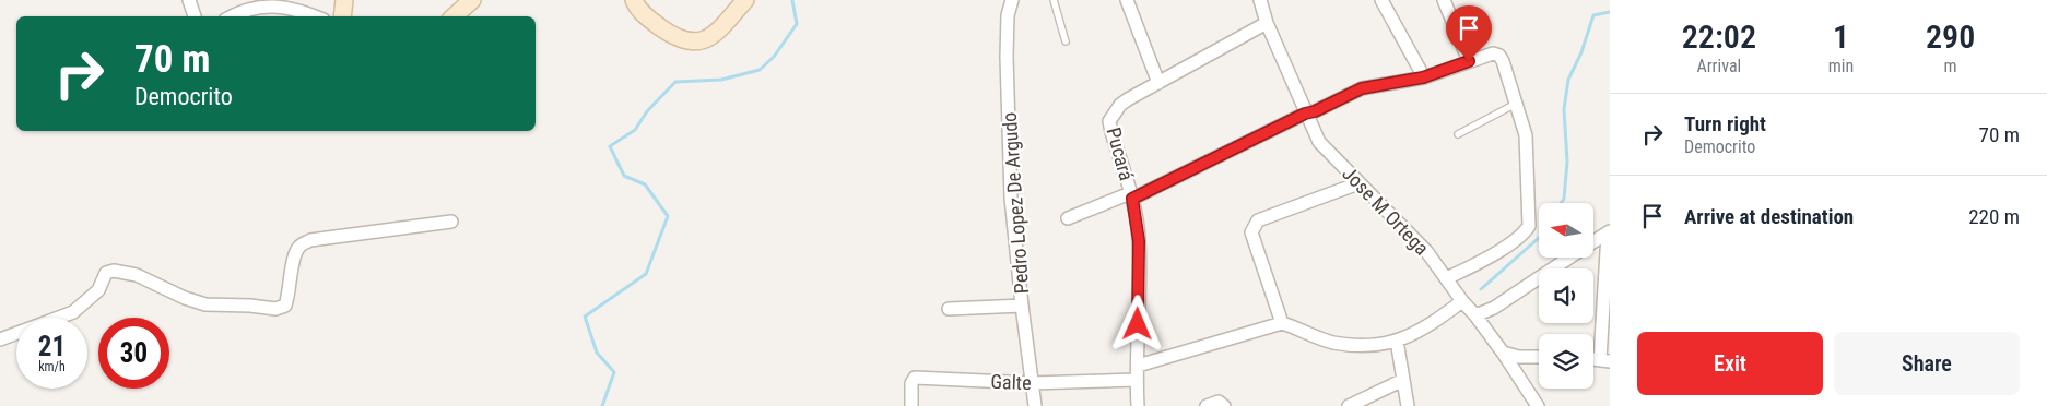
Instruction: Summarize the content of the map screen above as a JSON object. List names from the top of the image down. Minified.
{"streets":{"street":["Pucará","Pedro Lopez De Argudo","Jose M Ortega","Galte"]},"crossings":[["Pucará","Jose M Ortega"],["Pucará","Galte"],["Pedro Lopez De Argudo","Galte"]],"north":"left","page":{"eta":["22:02","Arrival","1","min","290","m"],"turn":["70 m","Democrito"],"list":[{"name":"Turn right","note":"Democrito","value":"70 m"},{"name":"Arrive at destination","value":"220 m"}],"speed":"21 km/h","limit":"30","buttons":["Exit","Share"]}}
